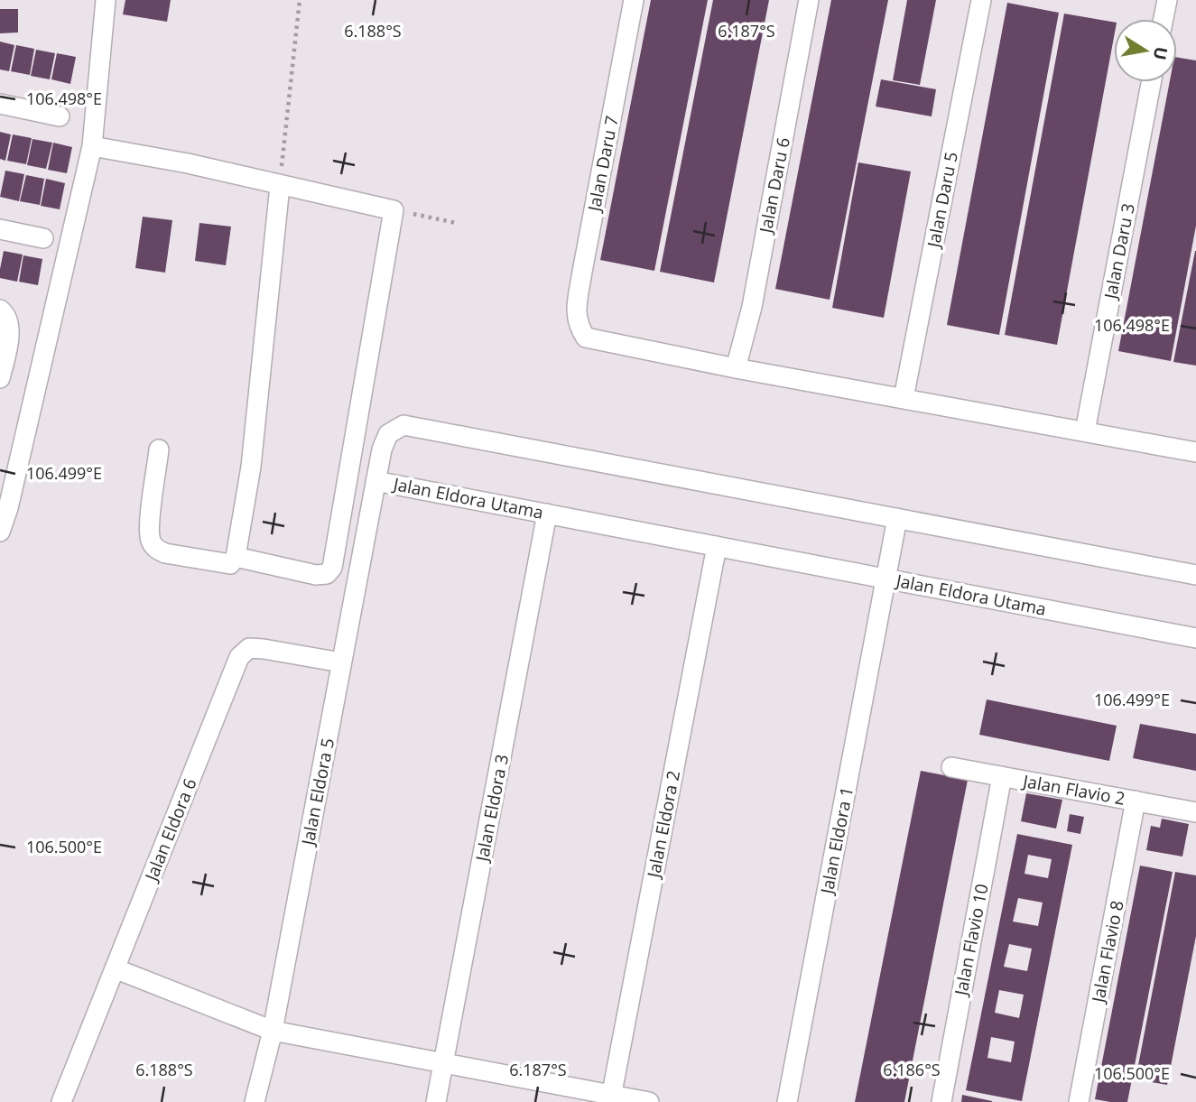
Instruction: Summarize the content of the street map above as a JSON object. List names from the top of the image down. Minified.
{"streets":{"street":["Jalan Daru 7","Jalan Daru 6","Jalan Daru 5","Jalan Daru 3","Jalan Eldora Utama","Jalan Flavio 2","Jalan Eldora 5","Jalan Eldora 3","Jalan Eldora 2","Jalan Eldora 6","Jalan Eldora 1","Jalan Flavio 10","Jalan Flavio 8"]},"crossings":[["Jalan Daru 7","Jalan Daru 6"],["Jalan Eldora Utama","Jalan Eldora 5"],["Jalan Eldora Utama","Jalan Eldora 3"],["Jalan Eldora Utama","Jalan Eldora 2"],["Jalan Eldora Utama","Jalan Eldora 1"],["Jalan Flavio 2","Jalan Flavio 10"],["Jalan Flavio 2","Jalan Flavio 8"],["Jalan Eldora 5","Jalan Eldora 6"]],"north":"right","coordinates":["6.188°S","6.187°S","106.498°E","106.499°E","106.500°E","6.186°S"]}
